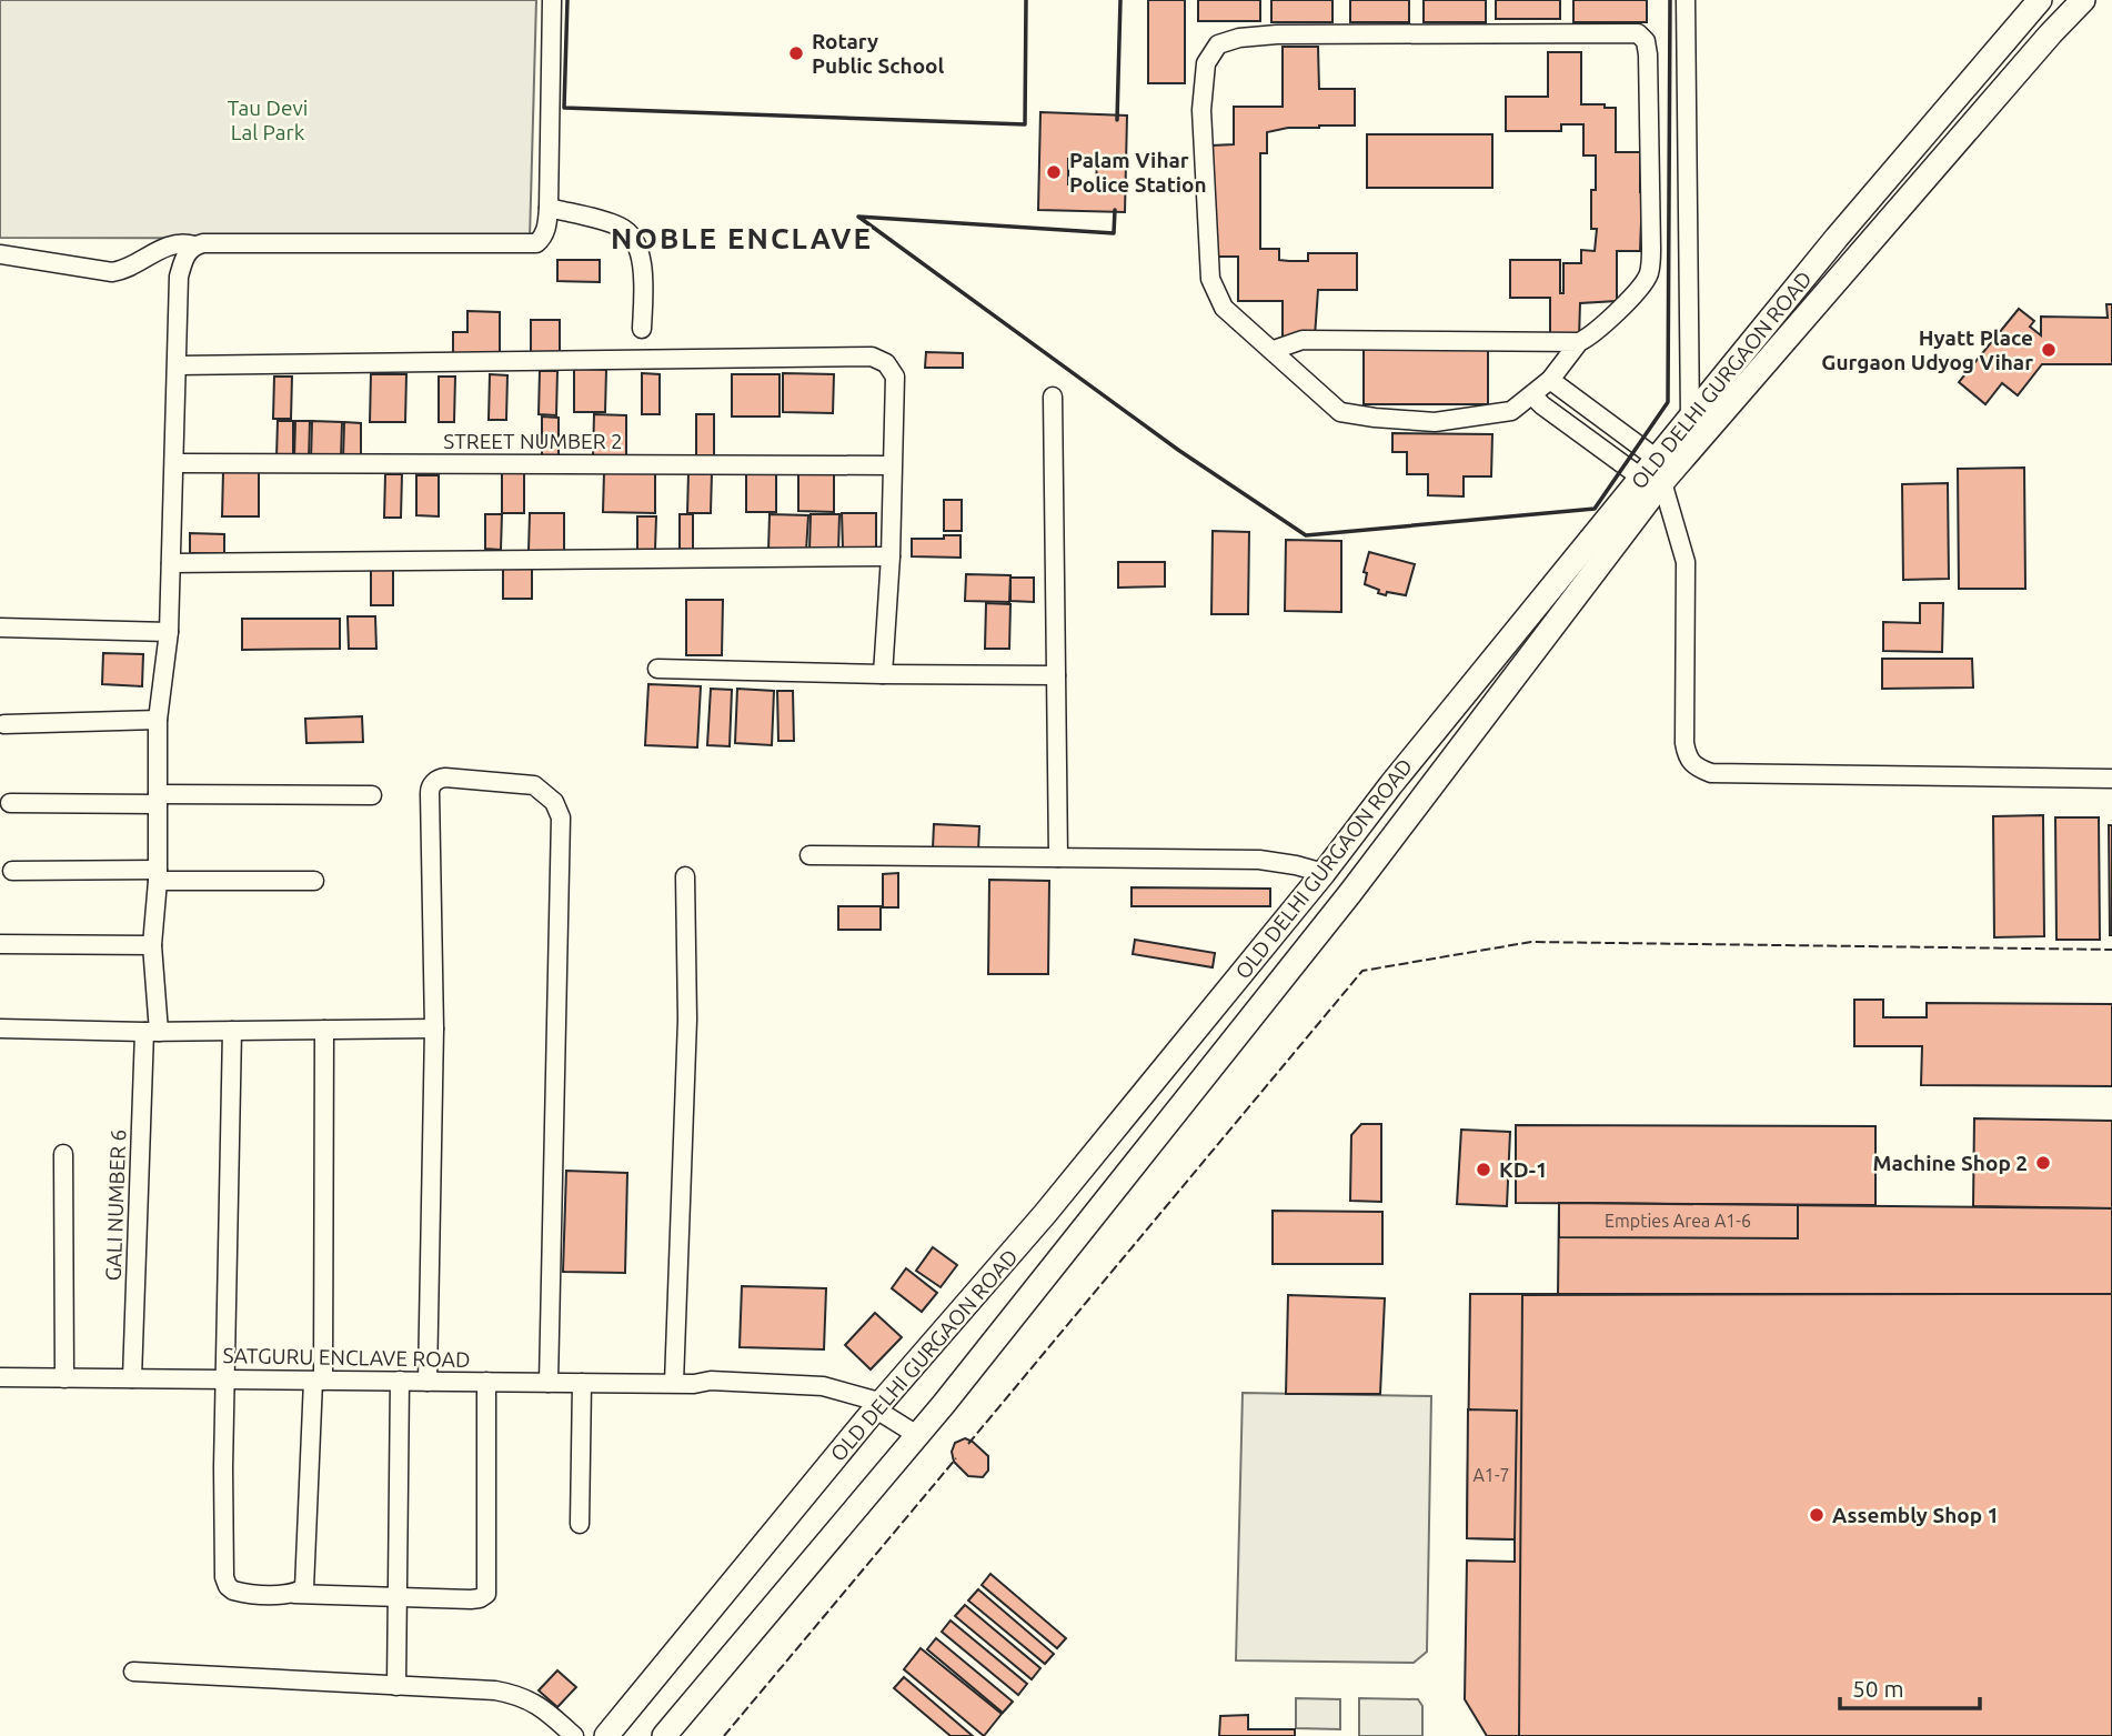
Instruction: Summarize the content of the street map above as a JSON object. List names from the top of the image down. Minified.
{"streets":{"main road":["OLD DELHI GURGAON ROAD"],"street":["STREET NUMBER 2","GALI NUMBER 6","SATGURU ENCLAVE ROAD"]},"crossings":[["OLD DELHI GURGAON ROAD","SATGURU ENCLAVE ROAD"],["STREET NUMBER 2","GALI NUMBER 6"],["GALI NUMBER 6","SATGURU ENCLAVE ROAD"]],"districts":["NOBLE ENCLAVE"],"parks":["Tau Devi Lal Park"],"places":["Rotary Public School","Palam Vihar Police Station","Hyatt Place Gurgaon Udyog Vihar","Machine Shop 2","KD-1","Assembly Shop 1"],"house_numbers":["Empties Area A1-6","A1-7"],"scale_bar":"50 m"}
